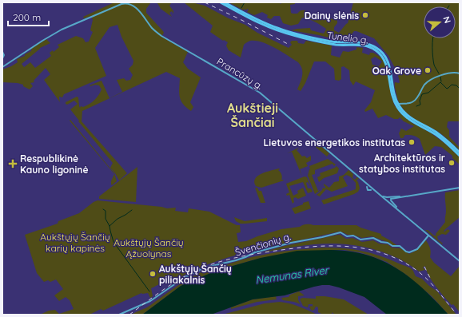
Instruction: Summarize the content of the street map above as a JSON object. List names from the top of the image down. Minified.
{"streets":{"main road":["Tunelio g."],"street":["Prancūzų g.","Švenčionių g."]},"crossings":[["Prancūzų g.","Švenčionių g."]],"districts":["Aukštieji Šančiai"],"water":["Nemunas River"],"parks":["Aukštųjų Šančių karių kapinės","Aukštųjų Šančių Ąžuolynas"],"places":{"other":["Dainų slėnis","Oak Grove","Lietuvos energetikos institutas","Architektūros ir statybos institutas","Aukštųjų Šančių piliakalnis"],"health":["Respublikinė Kauno ligoninė"]},"scale_bar":"200 m","north":"right"}
